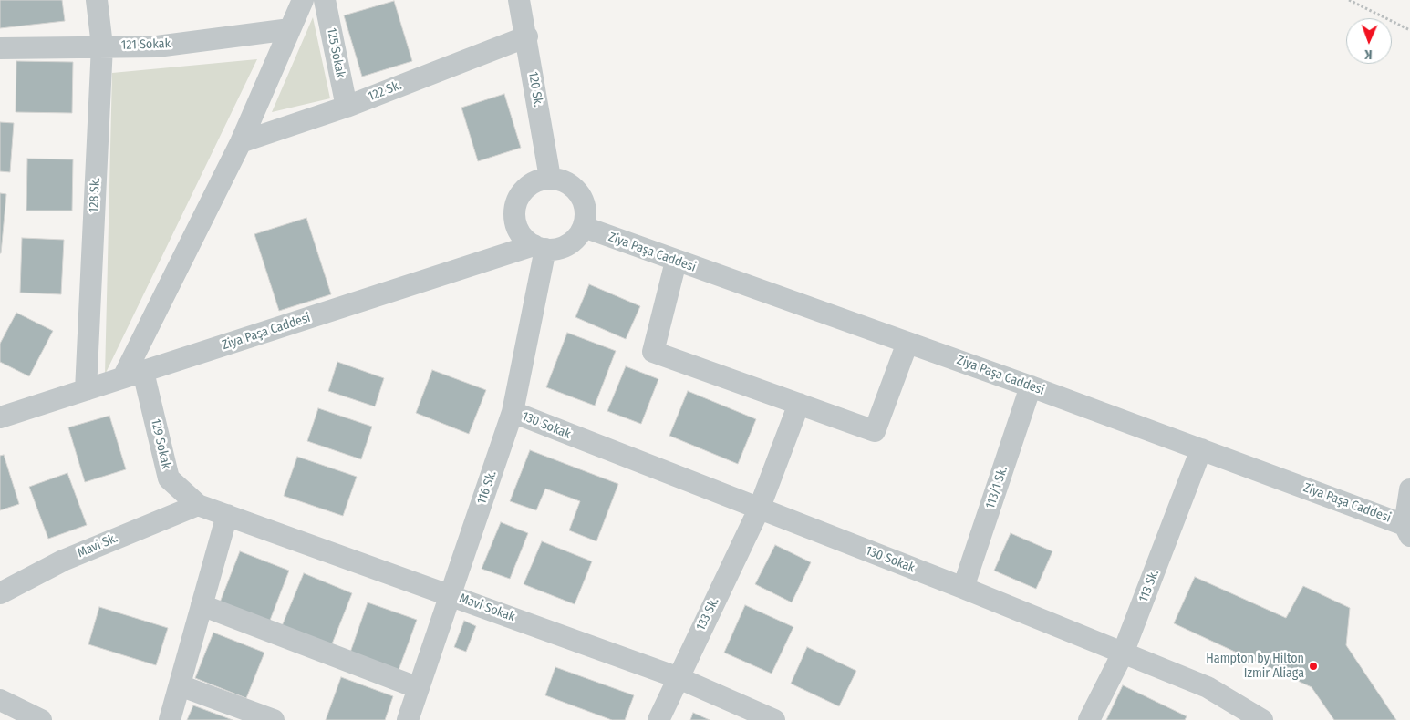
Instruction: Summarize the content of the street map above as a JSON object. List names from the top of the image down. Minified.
{"streets":{"street":["121 Sokak","125 Sokak","120 Sk.","122 Sk.","128 Sk.","Ziya Paşa Caddesi","130 Sokak","129 Sokak","116 Sk.","113/1 Sk.","Mavi Sk.","113 Sk.","Mavi Sokak","133 Sk."]},"crossings":[["121 Sokak","128 Sk."],["125 Sokak","122 Sk."],["120 Sk.","122 Sk."],["120 Sk.","Ziya Paşa Caddesi"],["120 Sk.","116 Sk."],["128 Sk.","Ziya Paşa Caddesi"],["Ziya Paşa Caddesi","129 Sokak"],["Ziya Paşa Caddesi","116 Sk."],["Ziya Paşa Caddesi","113/1 Sk."],["Ziya Paşa Caddesi","113 Sk."],["130 Sokak","116 Sk."],["130 Sokak","113/1 Sk."],["130 Sokak","113 Sk."],["130 Sokak","133 Sk."],["129 Sokak","Mavi Sk."],["129 Sokak","Mavi Sokak"],["116 Sk.","Mavi Sokak"],["Mavi Sk.","Mavi Sokak"],["Mavi Sokak","133 Sk."]],"places":["Hampton by Hilton Izmir Aliaga"],"north":"bottom"}
